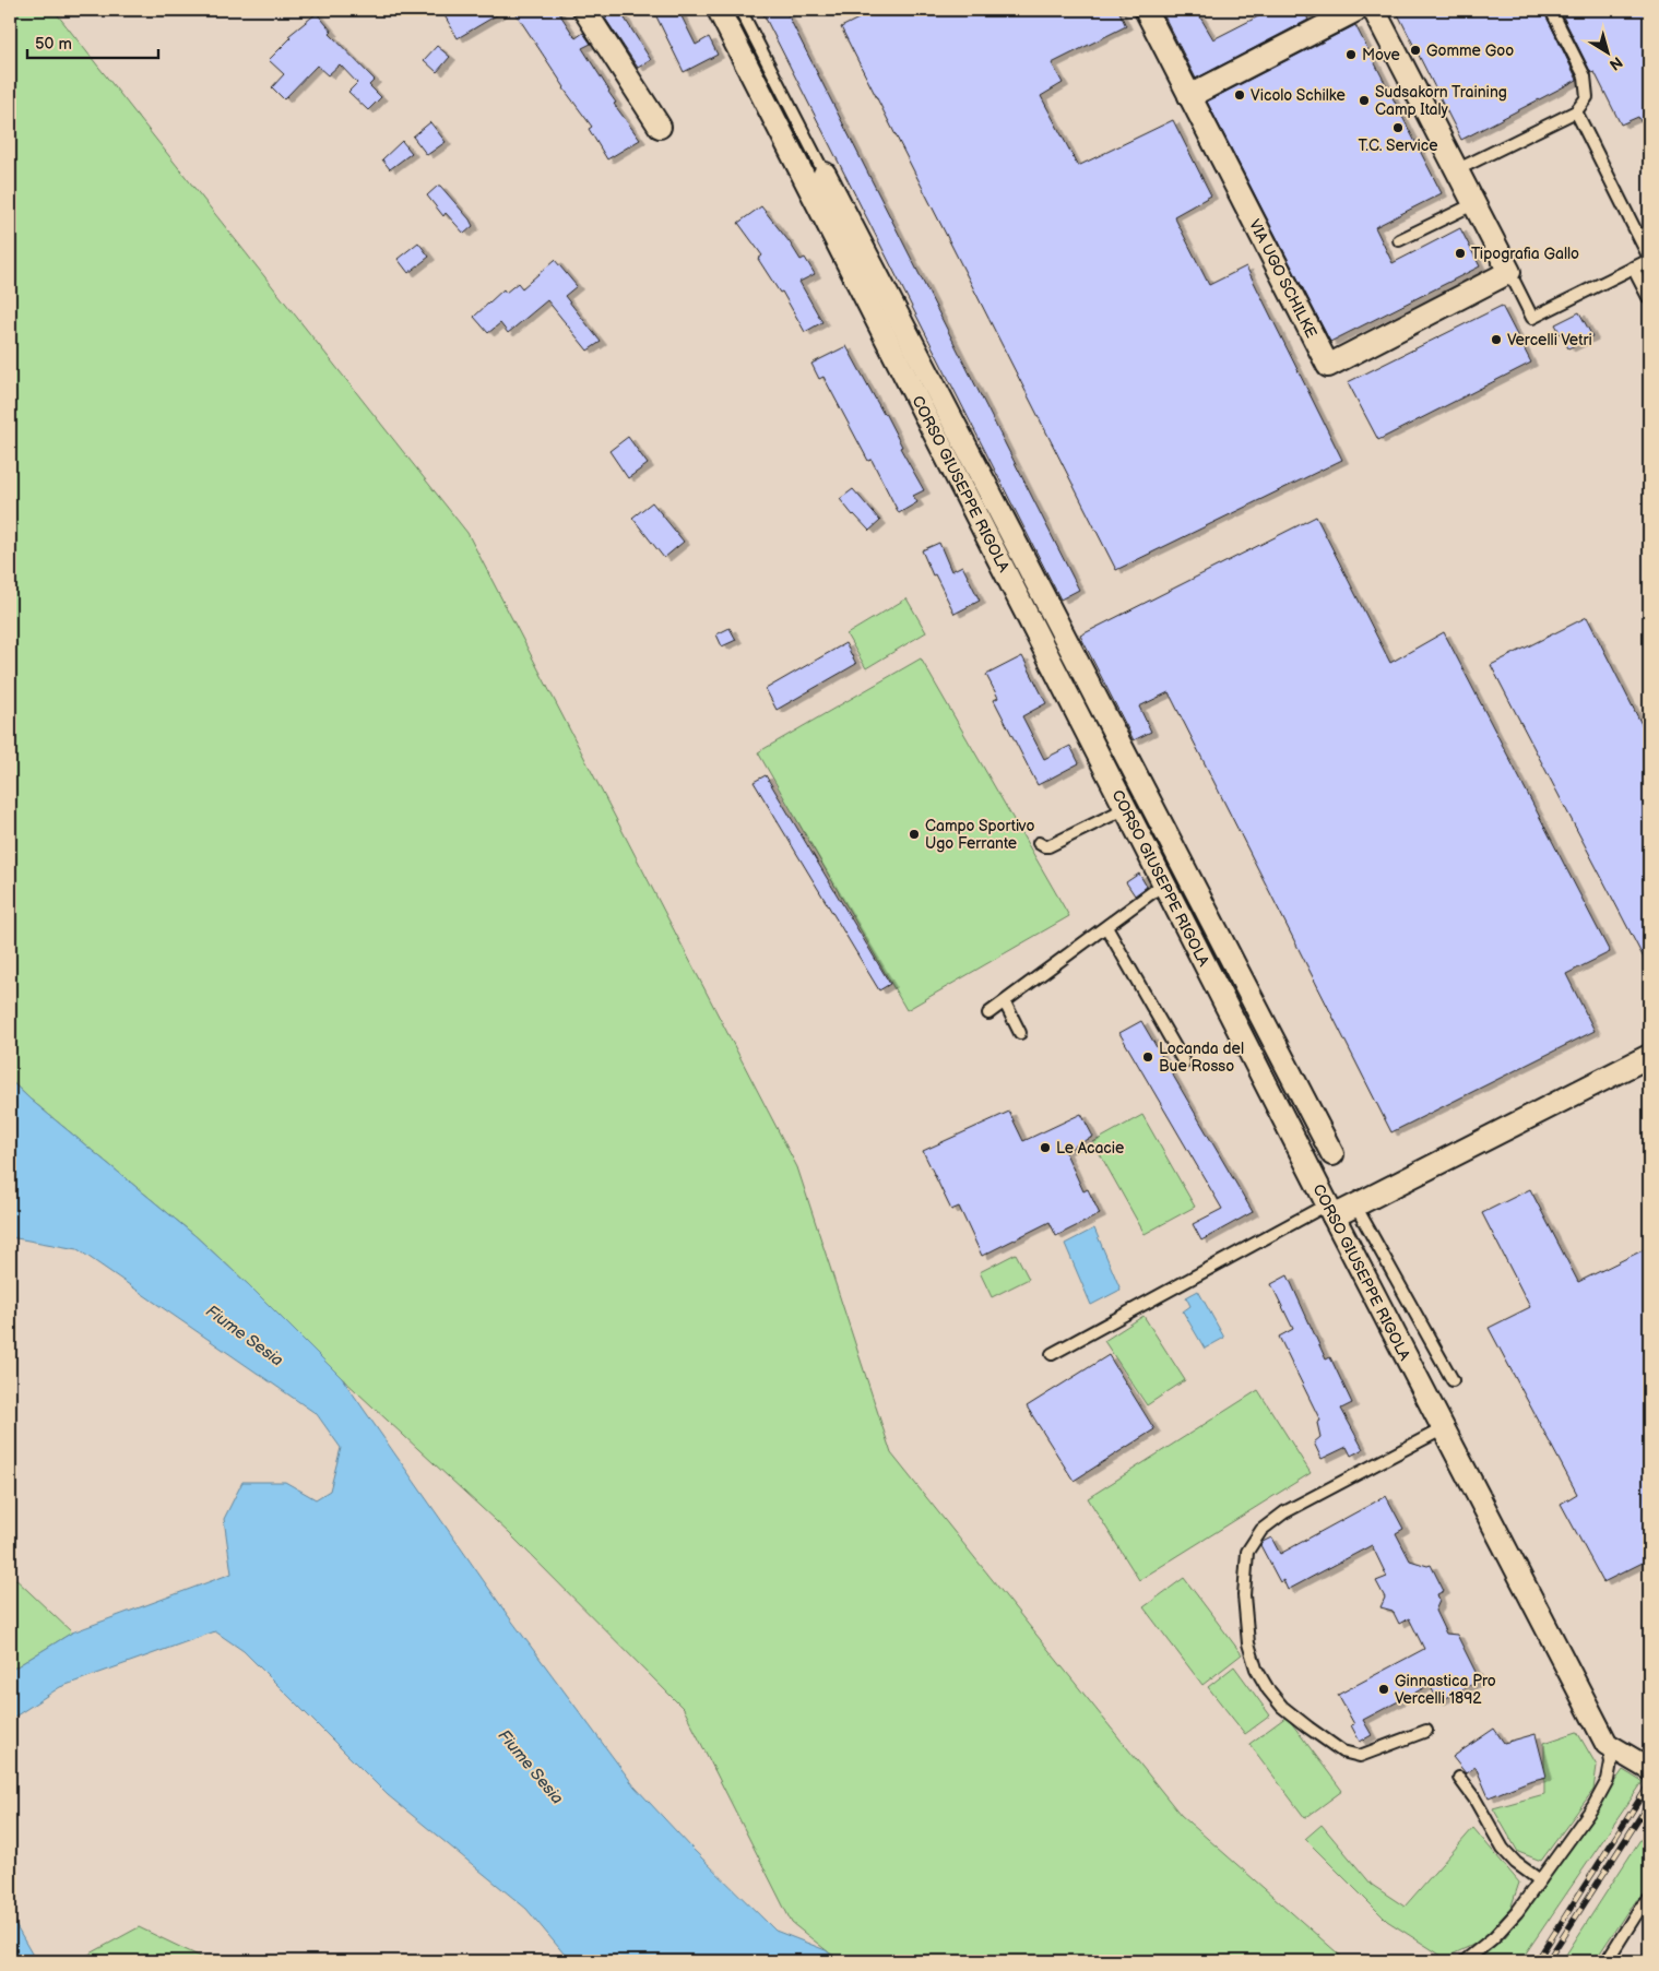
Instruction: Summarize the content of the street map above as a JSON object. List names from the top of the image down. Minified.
{"streets":{"street":["VIA UGO SCHILKE","CORSO GIUSEPPE RIGOLA"]},"water":["Fiume Sesia"],"places":["Gomme Goo","Move","Vicolo Schilke","Sudsakorn Training Camp Italy","T.C. Service","Tipografia Gallo","Vercelli Vetri","Campo Sportivo Ugo Ferrante","Locanda del Bue Rosso","Le Acacie","Ginnastica Pro Vercelli 1892"],"scale_bar":"50 m","north":"bottom right"}
